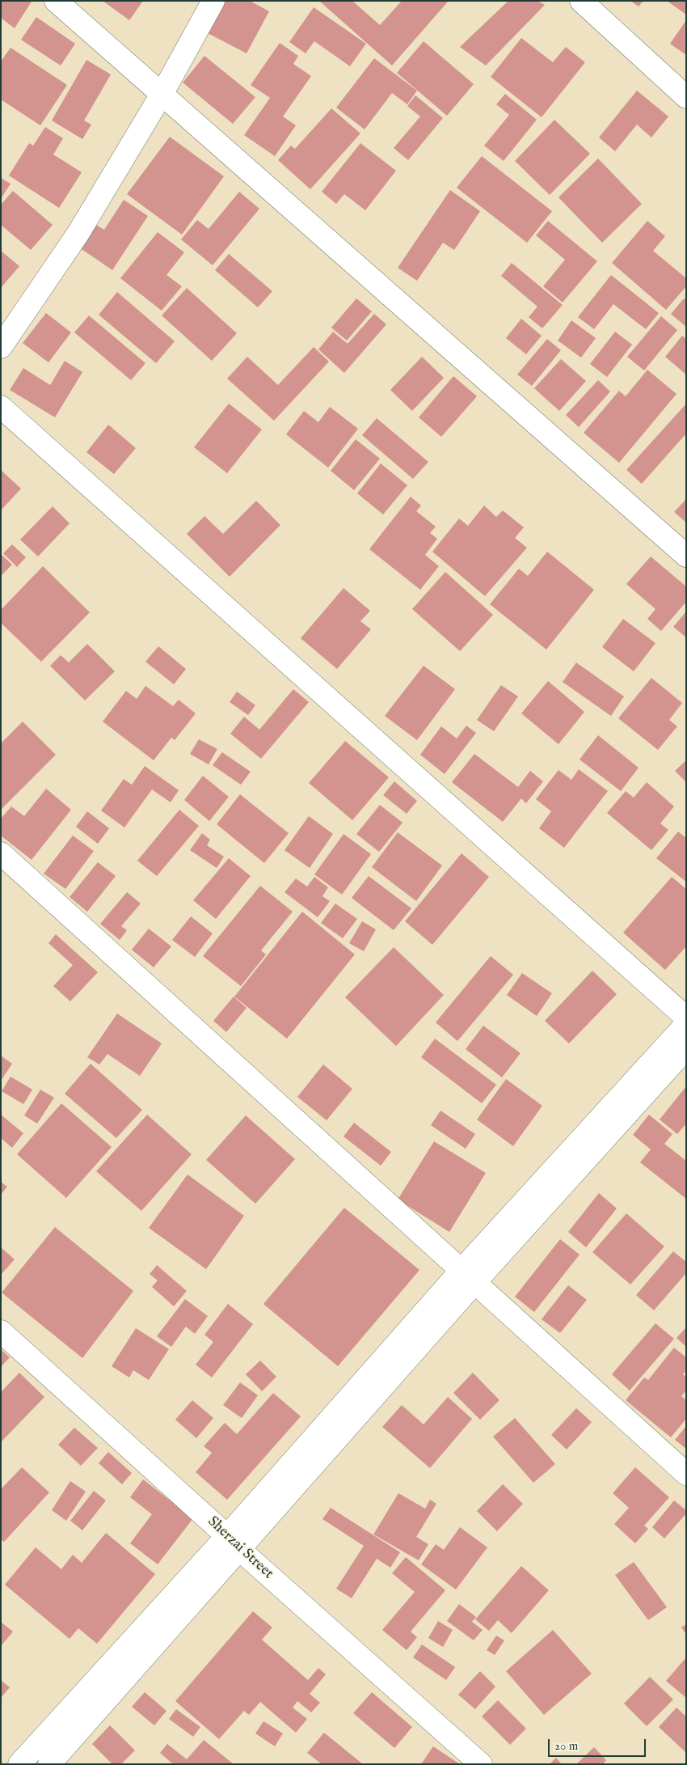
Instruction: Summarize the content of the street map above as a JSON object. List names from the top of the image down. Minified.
{"streets":{"street":["Sherzai Street"]},"scale_bar":"20 m"}
